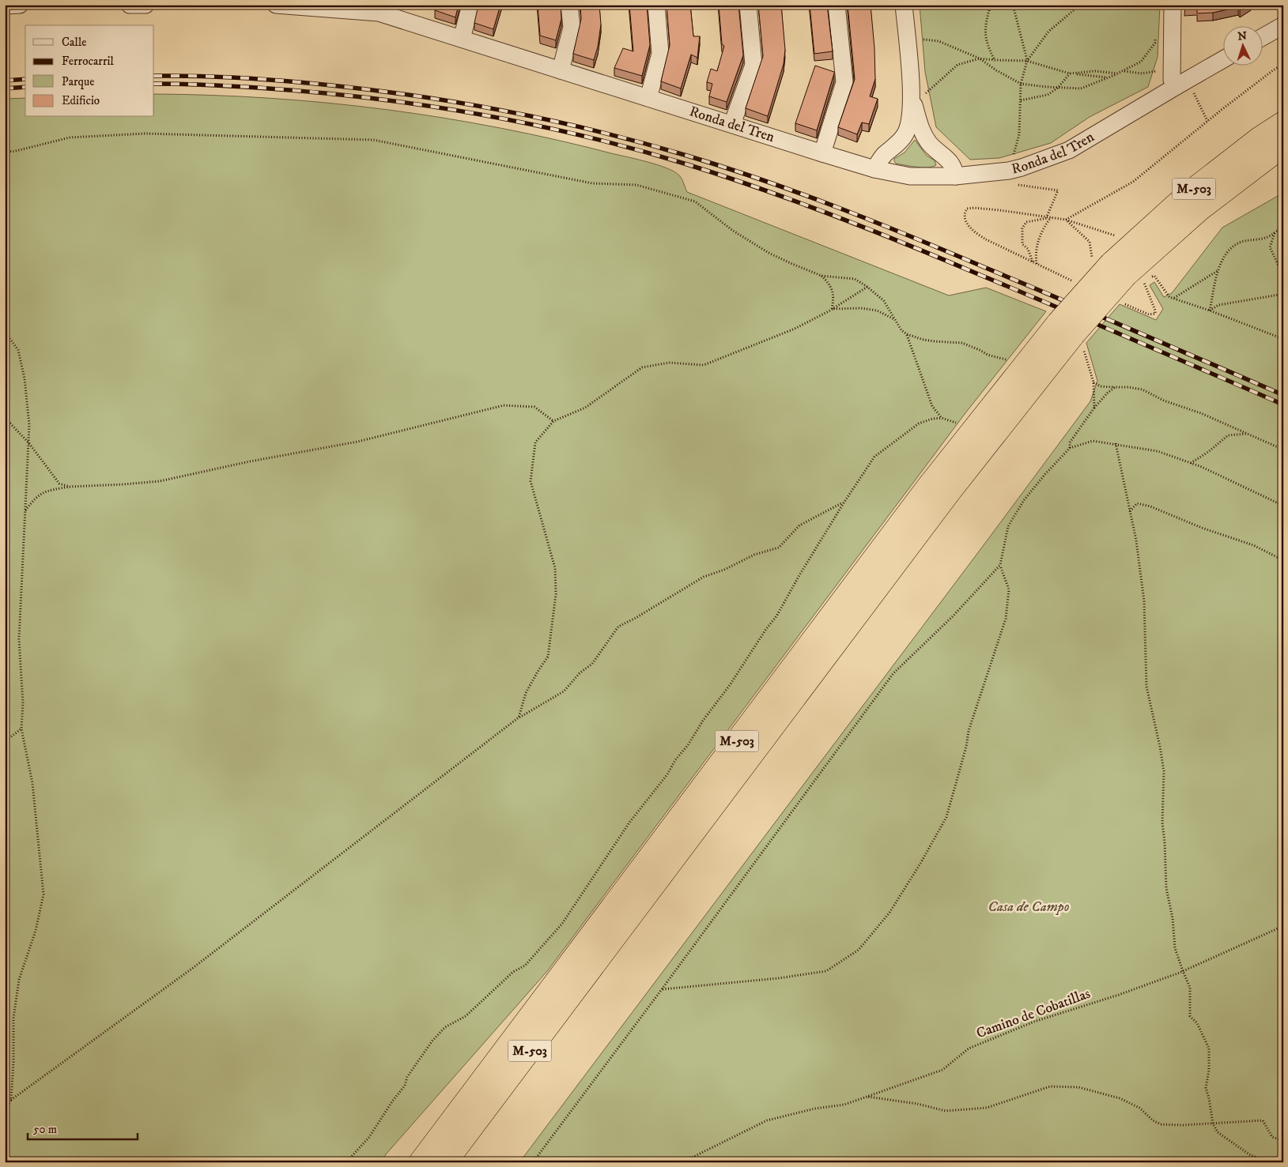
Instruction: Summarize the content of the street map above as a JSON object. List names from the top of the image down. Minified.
{"streets":{"highway":["M-503"],"street":["Ronda del Tren"],"path":["Camino de Cobatillas"]},"parks":["Casa de Campo"],"legend":["Calle","Ferrocarril","Parque","Edificio"],"scale_bar":"50 m","north":"top"}
